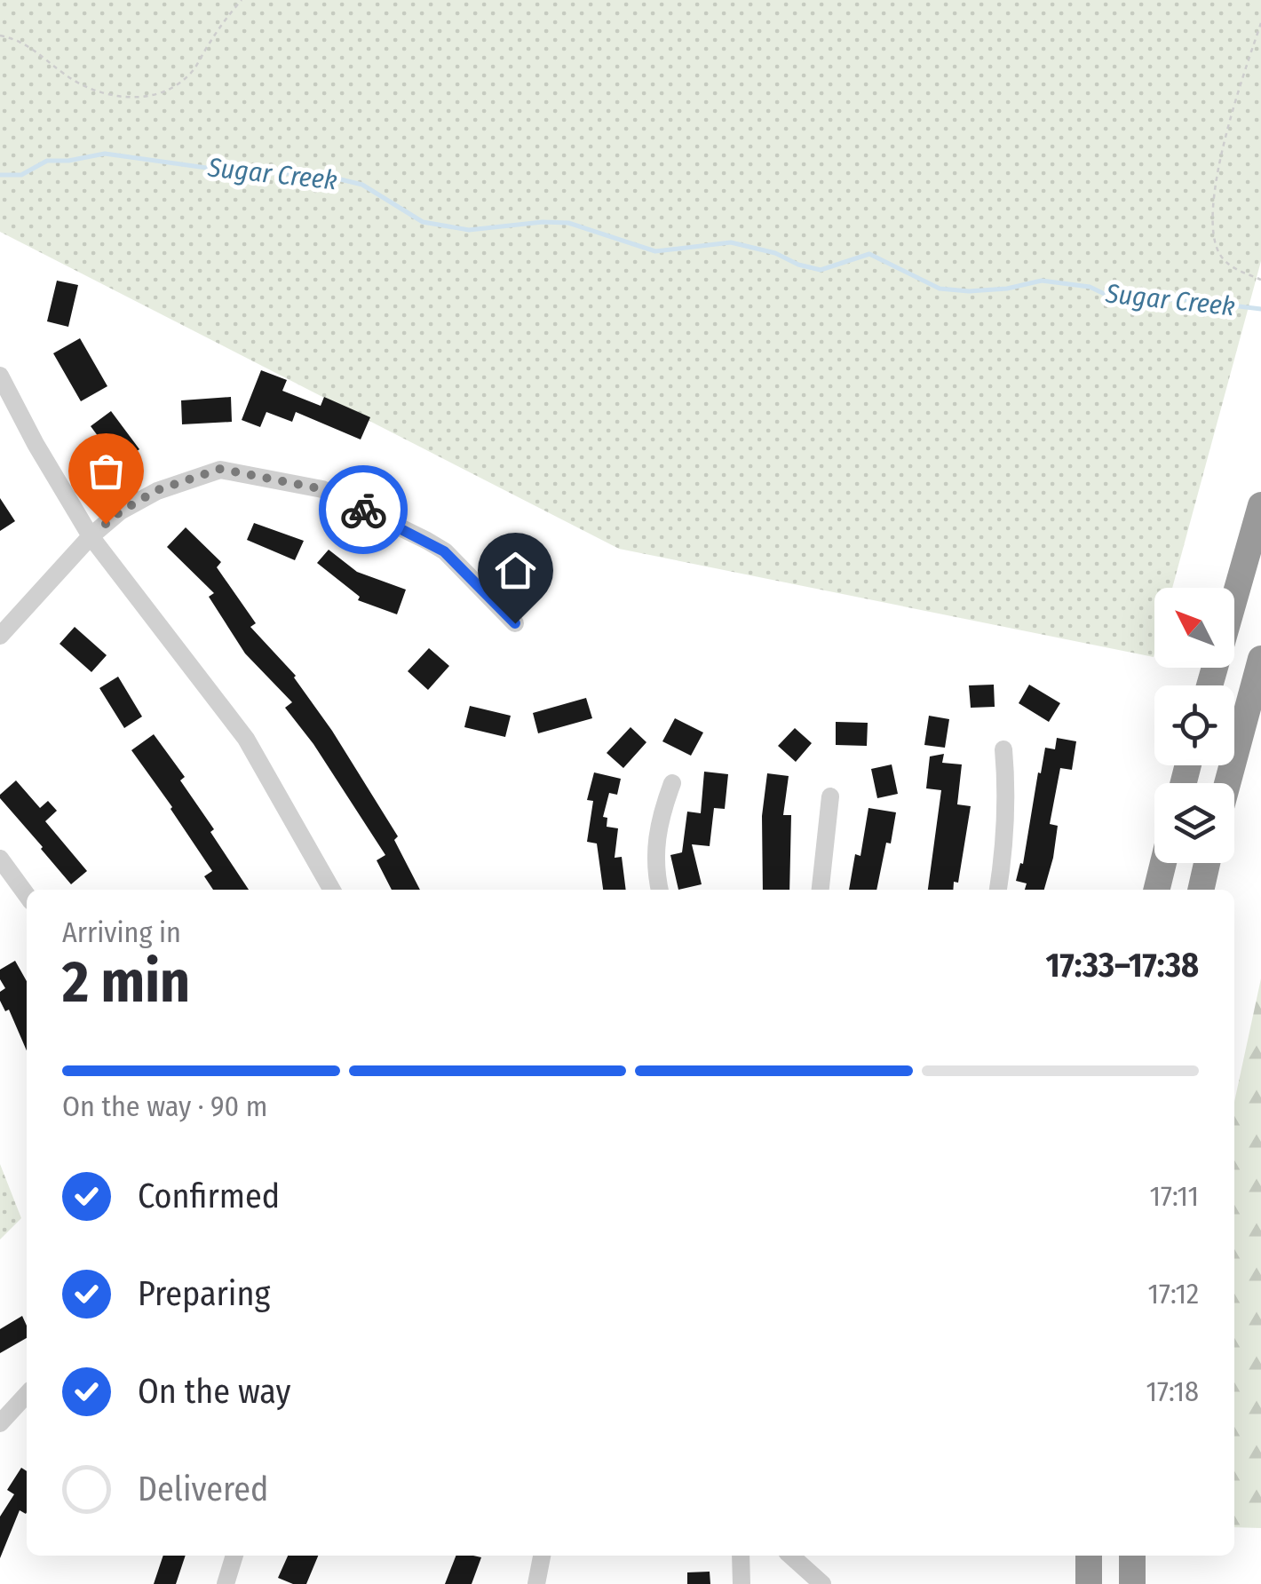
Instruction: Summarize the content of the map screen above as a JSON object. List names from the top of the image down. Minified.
{"water":["Sugar Creek"],"north":"top left","page":{"heading":["2 min","Arriving in","17:33–17:38"],"bar":"On the way · 90 m","list":[["Confirmed","17:11"],["Preparing","17:12"],["On the way","17:18"],"Delivered"]}}
